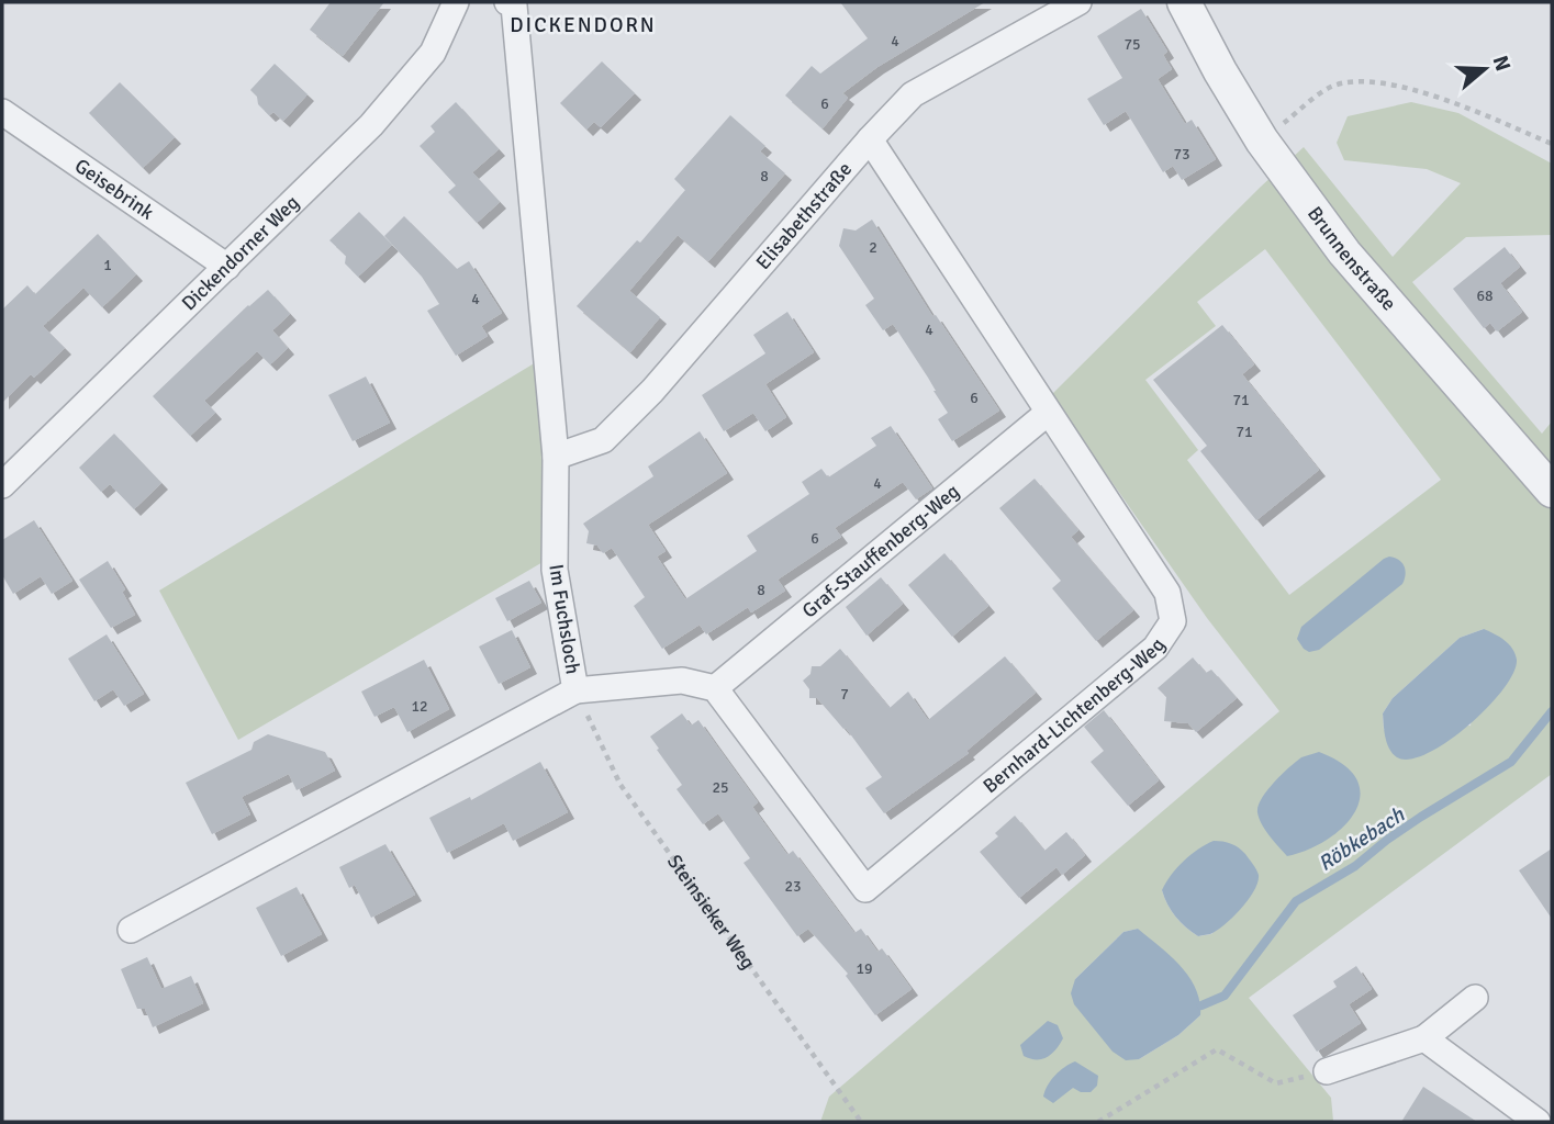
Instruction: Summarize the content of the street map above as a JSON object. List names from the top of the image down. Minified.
{"streets":{"street":["Geisebrink","Elisabethstraße","Dickendorner Weg","Brunnenstraße","Graf-Stauffenberg-Weg","Im Fuchsloch","Bernhard-Lichtenberg-Weg"],"path":["Steinsieker Weg"]},"crossings":[["Geisebrink","Dickendorner Weg"],["Elisabethstraße","Im Fuchsloch"],["Elisabethstraße","Bernhard-Lichtenberg-Weg"],["Graf-Stauffenberg-Weg","Bernhard-Lichtenberg-Weg"],["Im Fuchsloch","Steinsieker Weg"]],"districts":["DICKENDORN"],"water":["Röbkebach"],"house_numbers":["4","75","6","73","8","2","1","68","4","4","6","71","71","4","6","8","7","12","25","23","19"],"north":"right"}
